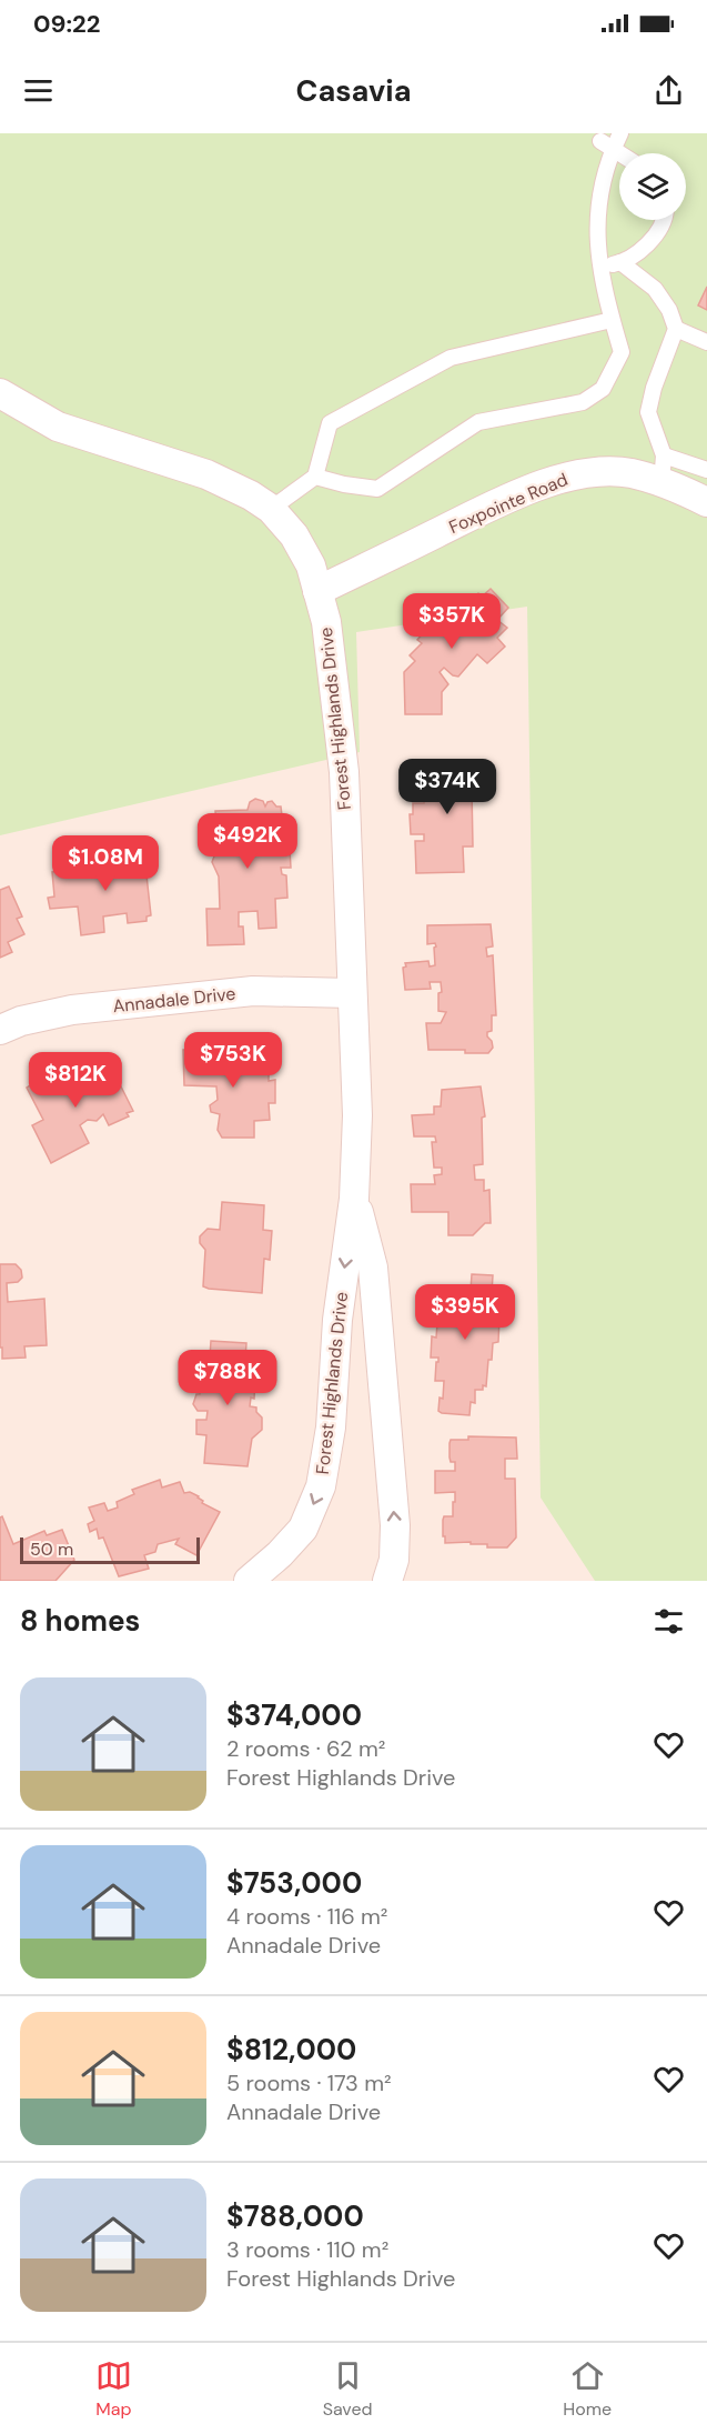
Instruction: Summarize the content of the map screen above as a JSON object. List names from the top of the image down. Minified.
{"streets":{"street":["Foxpointe Road","Forest Highlands Drive","Annadale Drive"]},"crossings":[["Foxpointe Road","Forest Highlands Drive"],["Forest Highlands Drive","Annadale Drive"]],"scale_bar":"50 m","page":{"status":"09:22","header":"Casavia","price":["$357K","$374K","$492K","$1.08M","$753K","$812K","$395K","$788K"],"scale":"50 m","heading":"8 homes","list":[{"name":"$374,000","note":"2 rooms · 62 m² · Forest Highlands Drive"},{"name":"$753,000","note":"4 rooms · 116 m² · Annadale Drive"},{"name":"$812,000","note":"5 rooms · 173 m² · Annadale Drive"},{"name":"$788,000","note":"3 rooms · 110 m² · Forest Highlands Drive"}],"tabs":["Map","Saved","Home"]}}
